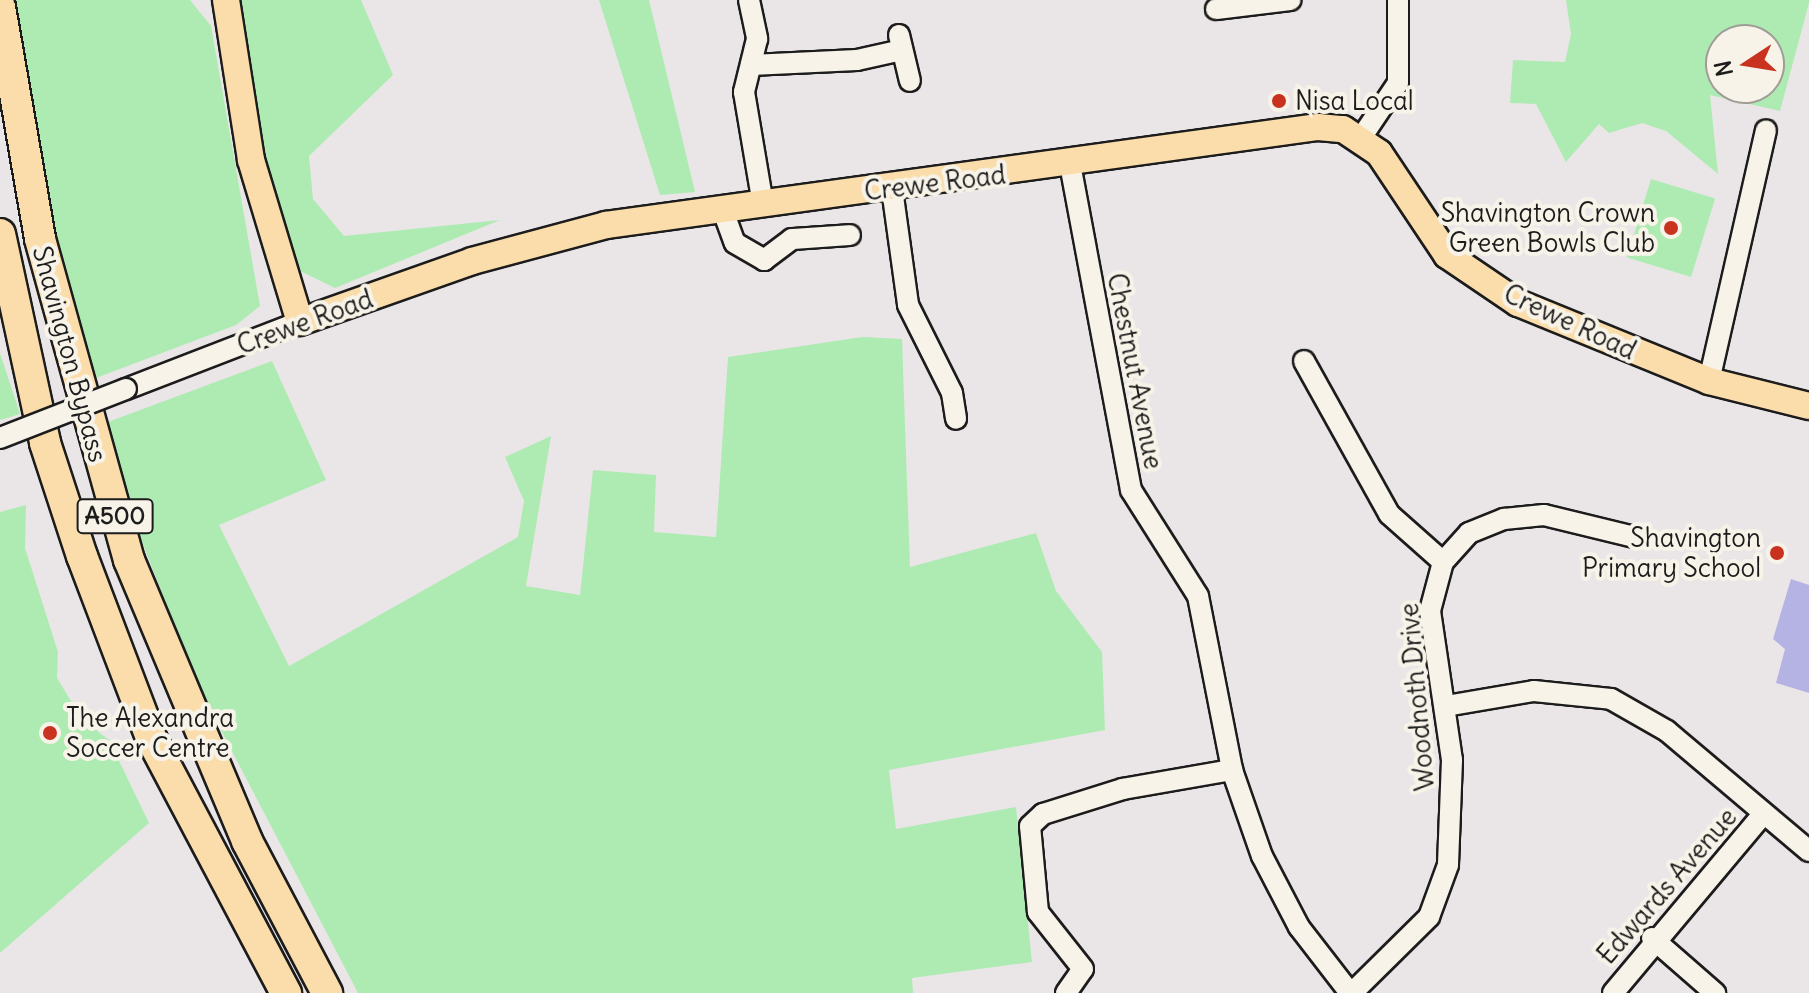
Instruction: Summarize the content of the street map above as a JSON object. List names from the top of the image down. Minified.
{"streets":{"highway":["Shavington Bypass","A500"],"main road":["Crewe Road"],"street":["Chestnut Avenue","Woodnoth Drive","Edwards Avenue"]},"crossings":[["Crewe Road","Chestnut Avenue"],["Chestnut Avenue","Woodnoth Drive"]],"places":["Nisa Local","Shavington Crown Green Bowls Club","Shavington Primary School","The Alexandra Soccer Centre"],"north":"left"}
